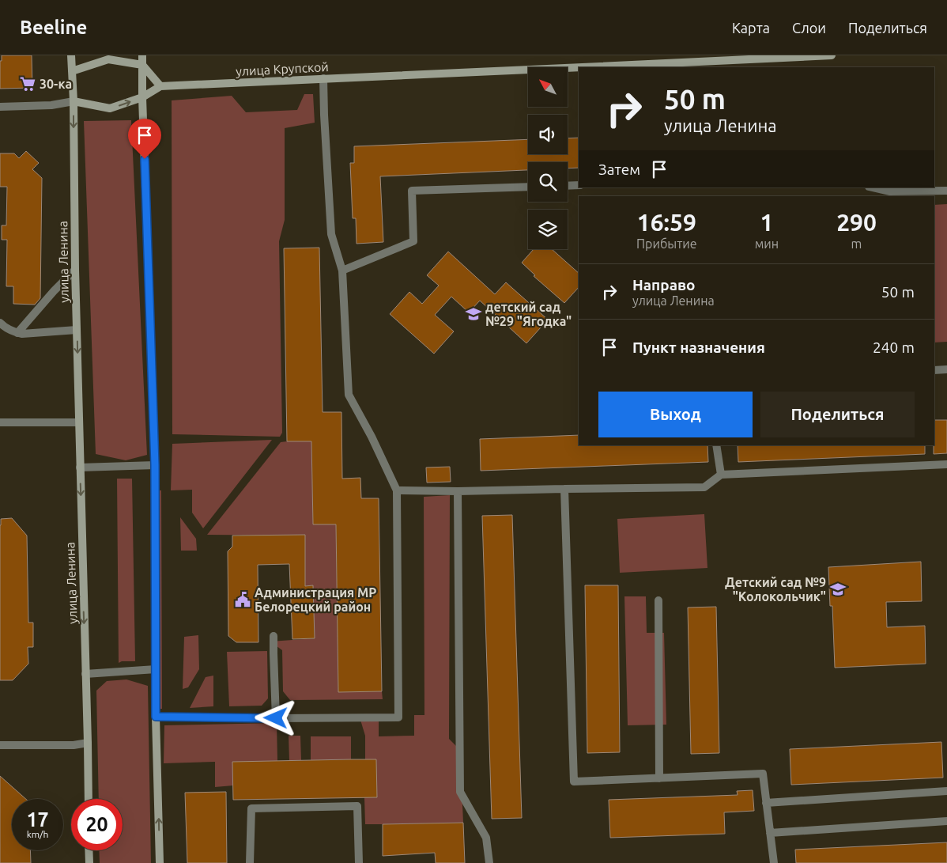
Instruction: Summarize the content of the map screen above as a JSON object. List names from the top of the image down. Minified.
{"streets":{"main road":["улица Крупской","улица Ленина"]},"crossings":[["улица Крупской","улица Ленина"]],"places":{"supermarket":["30-ка"],"school or university":["детский сад №29 \"Ягодка\"","Детский сад №9 \"Колокольчик\""],"public building":["Администрация МР Белорецкий район"]},"north":"top left","page":{"header":"Beeline","nav":["Карта","Слои","Поделиться"],"turn":["50 m","улица Ленина"],"then":"Затем","eta":["16:59","Прибытие","1","мин","290","m"],"list":[{"name":"Направо","note":"улица Ленина","value":"50 m"},{"name":"Пункт назначения","value":"240 m"}],"buttons":["Выход","Поделиться"],"speed":"17 km/h","limit":"20"}}
